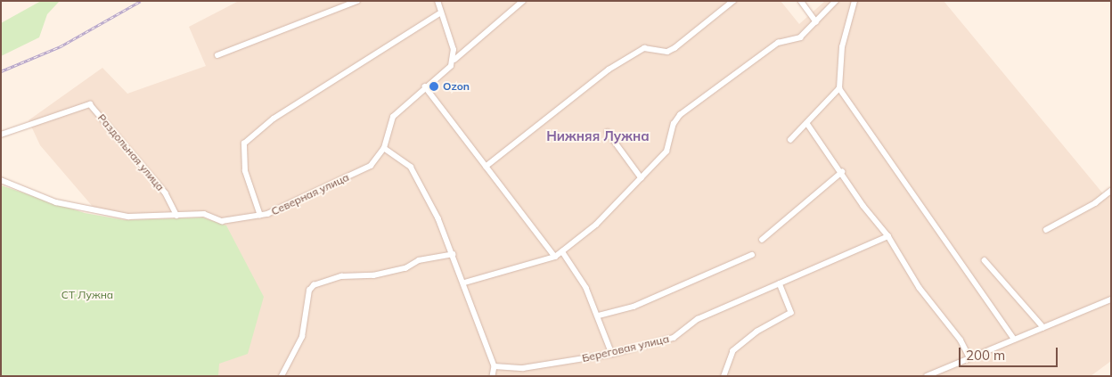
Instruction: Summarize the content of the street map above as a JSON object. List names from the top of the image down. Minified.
{"streets":{"street":["Раздольная улица","Северная улица","Береговая улица"]},"crossings":[["Раздольная улица","Северная улица"]],"districts":["Нижняя Лужна"],"parks":["СТ Лужна"],"places":["Ozon"],"scale_bar":"200 m"}
